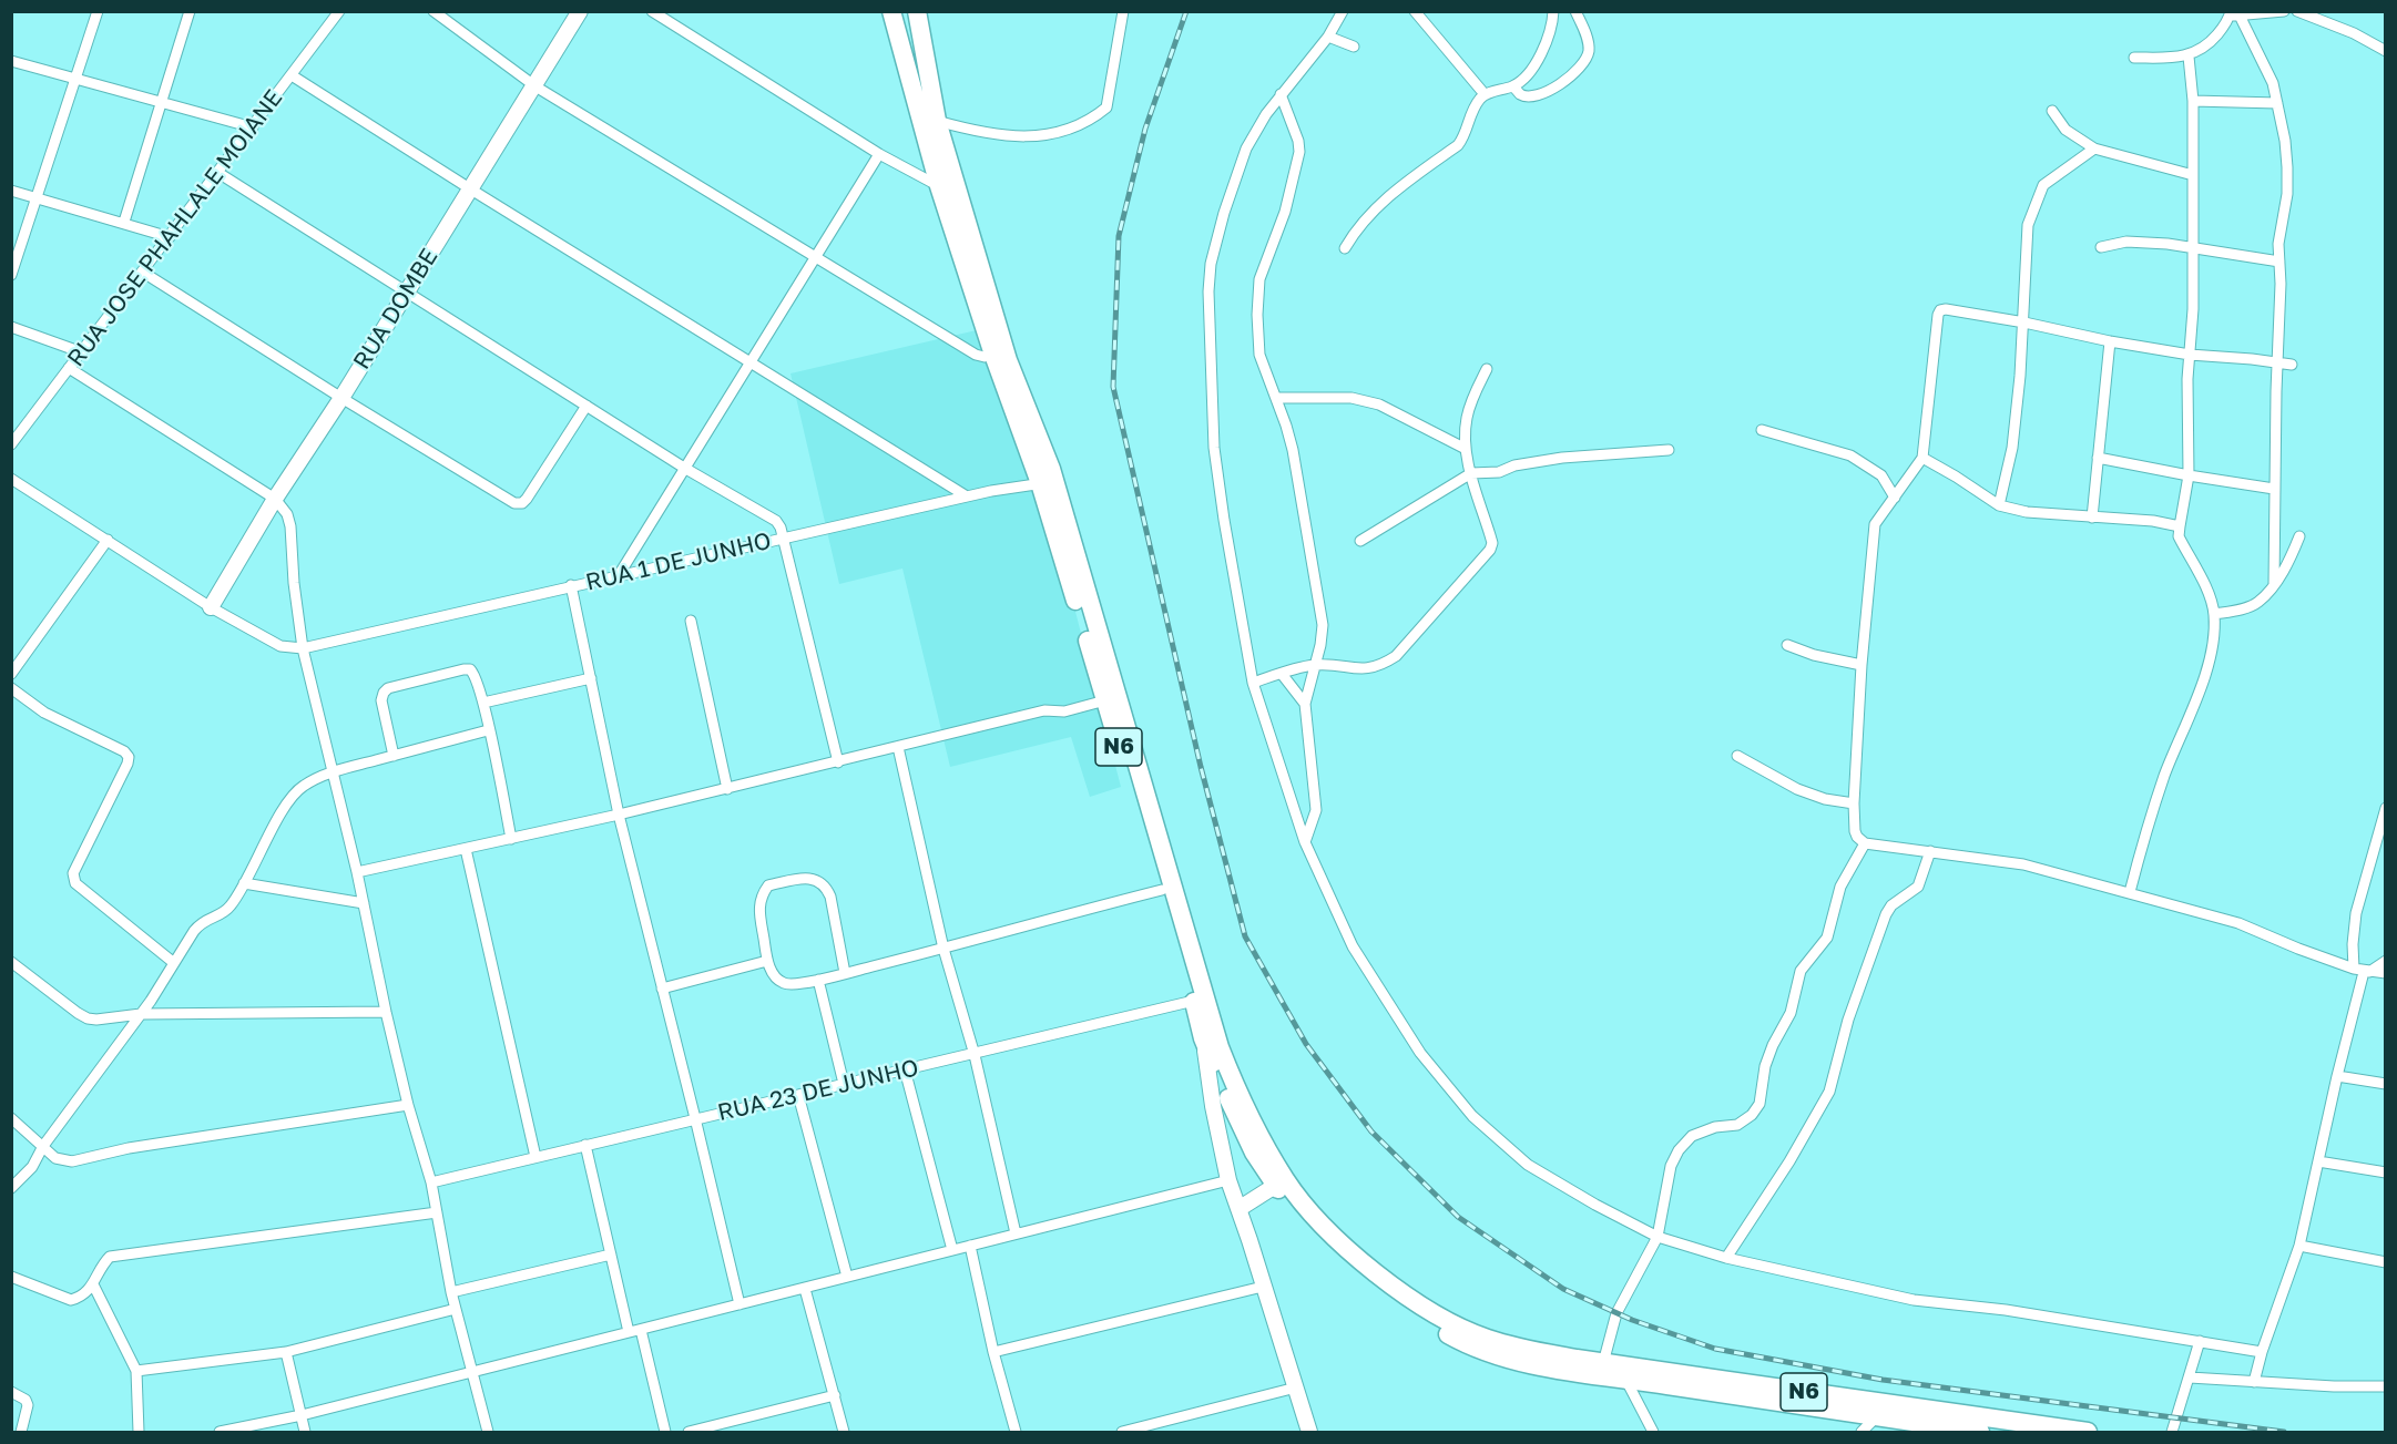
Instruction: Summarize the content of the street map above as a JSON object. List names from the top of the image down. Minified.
{"streets":{"highway":["N6"],"street":["RUA JOSE PHAHLALE MOIANE","RUA DOMBE","RUA 1 DE JUNHO","RUA 23 DE JUNHO"]},"crossings":[["RUA 1 DE JUNHO","N6"],["N6","RUA 23 DE JUNHO"]]}
